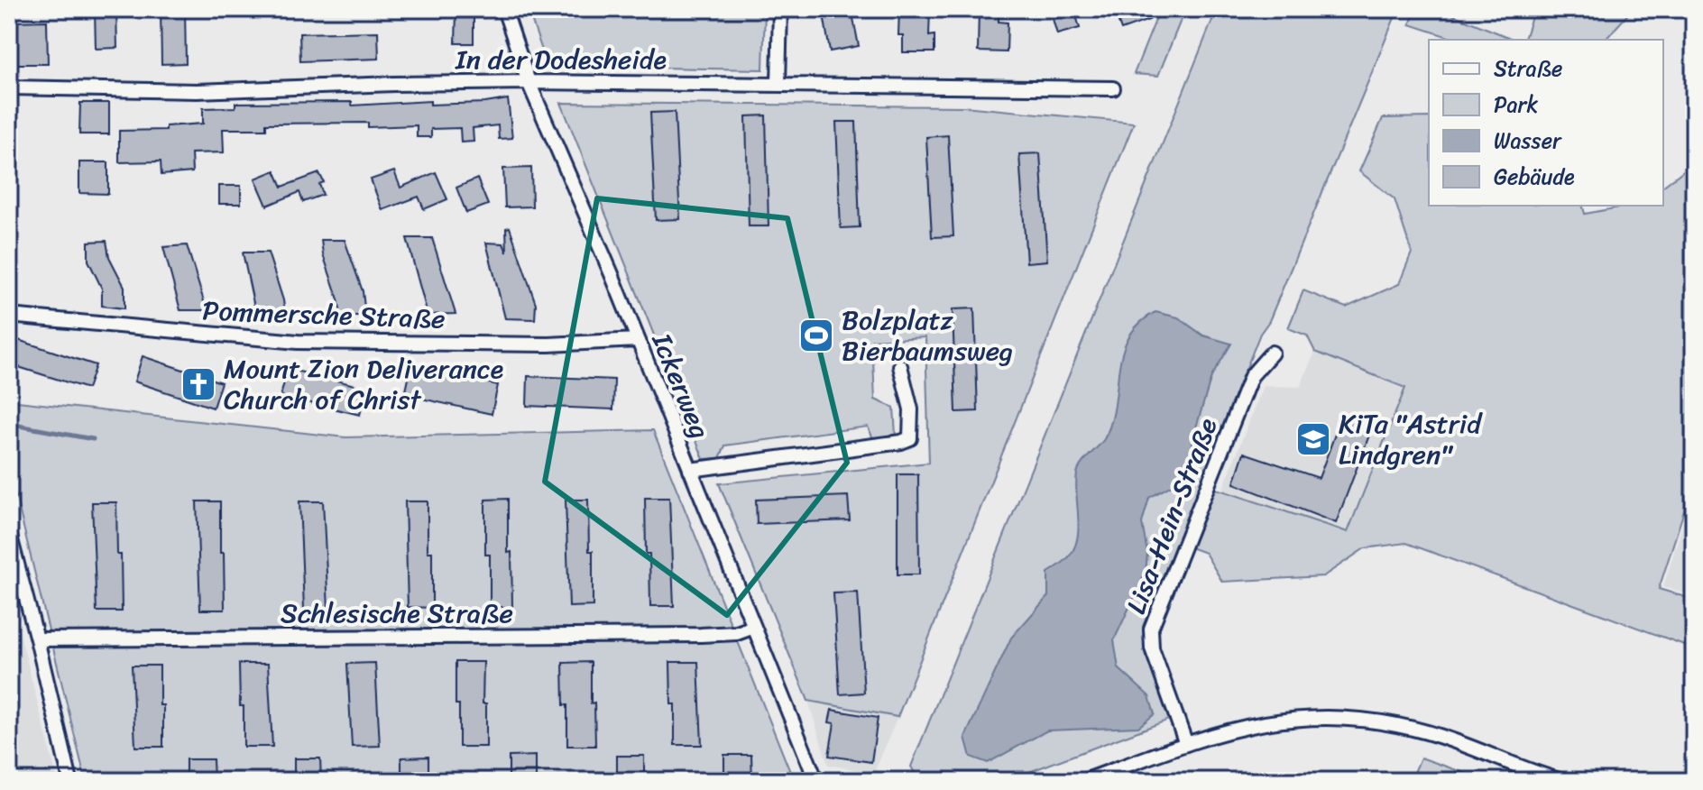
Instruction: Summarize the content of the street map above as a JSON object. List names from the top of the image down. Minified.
{"streets":{"street":["In der Dodesheide","Pommersche Straße","Ickerweg","Lisa-Hein-Straße","Schlesische Straße"]},"crossings":[["In der Dodesheide","Ickerweg"],["Pommersche Straße","Ickerweg"],["Ickerweg","Schlesische Straße"]],"places":{"sports":["Bolzplatz Bierbaumsweg"],"church":["Mount Zion Deliverance Church of Christ"],"school or university":["KiTa \"Astrid Lindgren\""]},"legend":["Straße","Park","Wasser","Gebäude"]}
